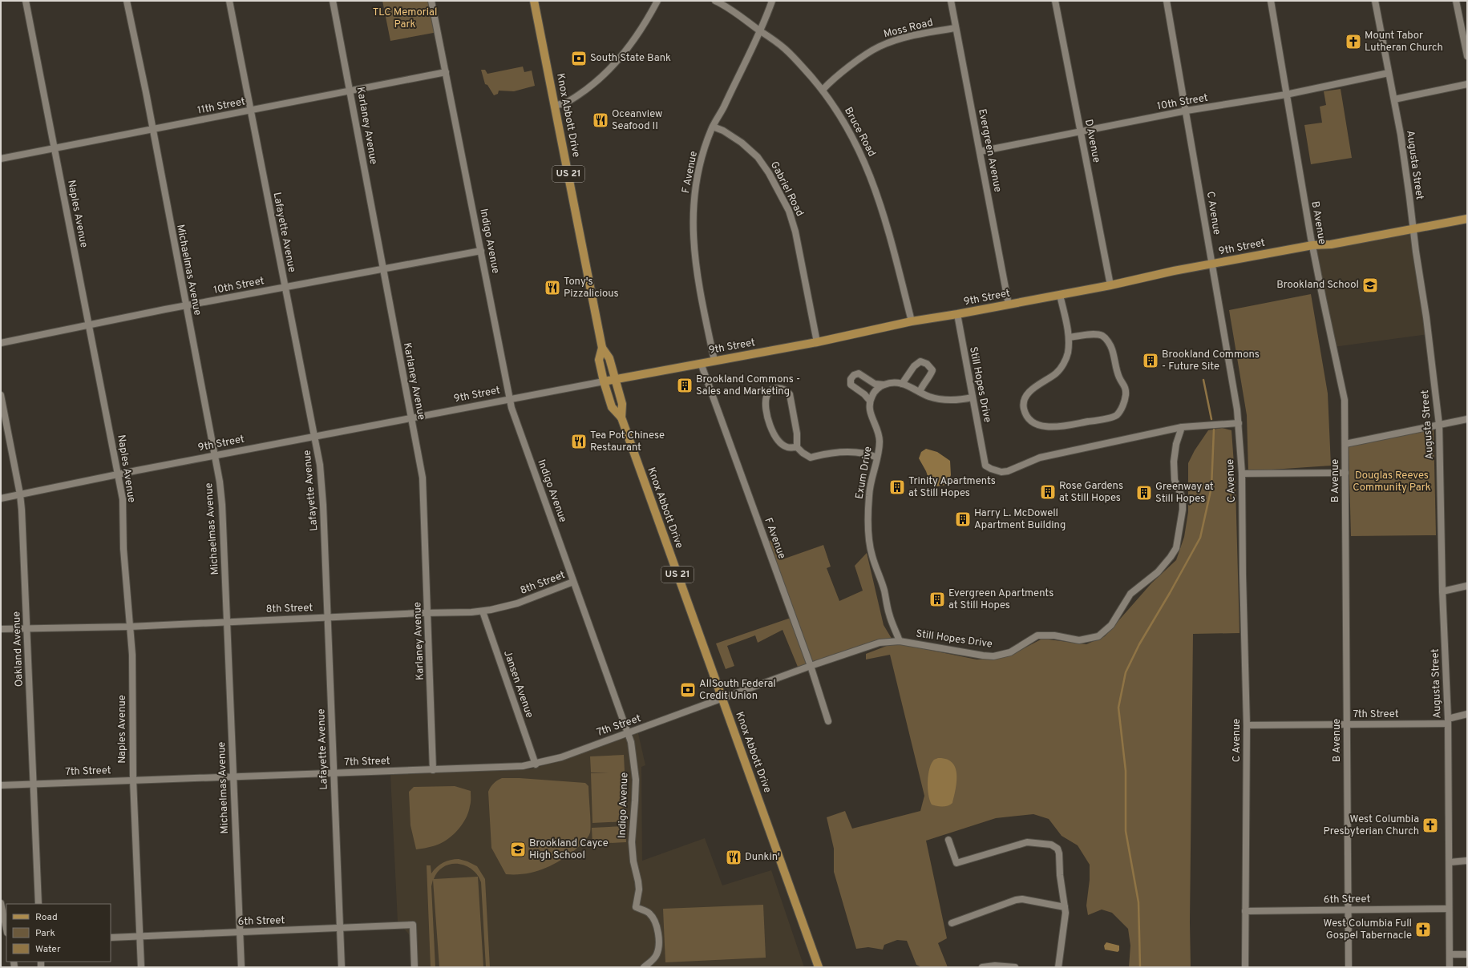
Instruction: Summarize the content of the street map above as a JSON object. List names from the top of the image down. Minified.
{"streets":{"main road":["Knox Abbott Drive","US 21","9th Street"],"street":["Moss Road","10th Street","11th Street","Karlaney Avenue","Bruce Road","D Avenue","Evergreen Avenue","Augusta Street","F Avenue","Gabriel Road","C Avenue","Naples Avenue","B Avenue","Lafayette Avenue","Indigo Avenue","Michaelmas Avenue","Still Hopes Drive","Exum Drive","8th Street","Oakland Avenue","Jansen Avenue","7th Street","6th Street"]},"crossings":[["Moss Road","Bruce Road"],["Moss Road","Evergreen Avenue"],["10th Street","Karlaney Avenue"],["10th Street","D Avenue"],["10th Street","Evergreen Avenue"],["10th Street","Augusta Street"],["10th Street","C Avenue"],["10th Street","Naples Avenue"],["10th Street","B Avenue"],["10th Street","Lafayette Avenue"],["10th Street","Indigo Avenue"],["10th Street","Michaelmas Avenue"],["11th Street","Karlaney Avenue"],["11th Street","Naples Avenue"],["11th Street","Lafayette Avenue"],["11th Street","Indigo Avenue"],["11th Street","Michaelmas Avenue"],["Knox Abbott Drive","9th Street"],["Knox Abbott Drive","Still Hopes Drive"],["Knox Abbott Drive","7th Street"],["Karlaney Avenue","9th Street"],["Karlaney Avenue","8th Street"],["Karlaney Avenue","7th Street"],["Bruce Road","F Avenue"],["Bruce Road","9th Street"],["D Avenue","9th Street"],["Evergreen Avenue","9th Street"],["Augusta Street","9th Street"],["Augusta Street","7th Street"],["Augusta Street","6th Street"],["F Avenue","Gabriel Road"],["F Avenue","9th Street"],["F Avenue","Still Hopes Drive"],["Gabriel Road","9th Street"],["C Avenue","9th Street"],["C Avenue","Still Hopes Drive"],["C Avenue","7th Street"],["C Avenue","6th Street"],["Naples Avenue","9th Street"],["Naples Avenue","8th Street"],["Naples Avenue","7th Street"],["Naples Avenue","6th Street"],["B Avenue","9th Street"],["B Avenue","7th Street"],["B Avenue","6th Street"],["Lafayette Avenue","9th Street"],["Lafayette Avenue","8th Street"],["Lafayette Avenue","7th Street"],["Lafayette Avenue","6th Street"],["Indigo Avenue","9th Street"],["Indigo Avenue","8th Street"],["Indigo Avenue","7th Street"],["9th Street","Michaelmas Avenue"],["9th Street","Still Hopes Drive"],["9th Street","Oakland Avenue"],["Michaelmas Avenue","8th Street"],["Michaelmas Avenue","7th Street"],["Michaelmas Avenue","6th Street"],["Still Hopes Drive","Exum Drive"],["Still Hopes Drive","7th Street"],["8th Street","Oakland Avenue"],["8th Street","Jansen Avenue"],["Oakland Avenue","7th Street"],["Jansen Avenue","7th Street"]],"parks":["TLC Memorial Park","Douglas Reeves Community Park"],"places":{"church":["Mount Tabor Lutheran Church","West Columbia Presbyterian Church","West Columbia Full Gospel Tabernacle"],"bank":["South State Bank","AllSouth Federal Credit Union"],"restaurant":["Oceanview Seafood II","Tony's Pizzalicious","Tea Pot Chinese Restaurant","Dunkin'"],"school or university":["Brookland School","Brookland Cayce High School"],"building":["Brookland Commons - Future Site","Brookland Commons - Sales and Marketing","Trinity Apartments at Still Hopes","Rose Gardens at Still Hopes","Greenway at Still Hopes","Harry L. McDowell Apartment Building","Evergreen Apartments at Still Hopes"]},"legend":["Road","Park","Water"]}
